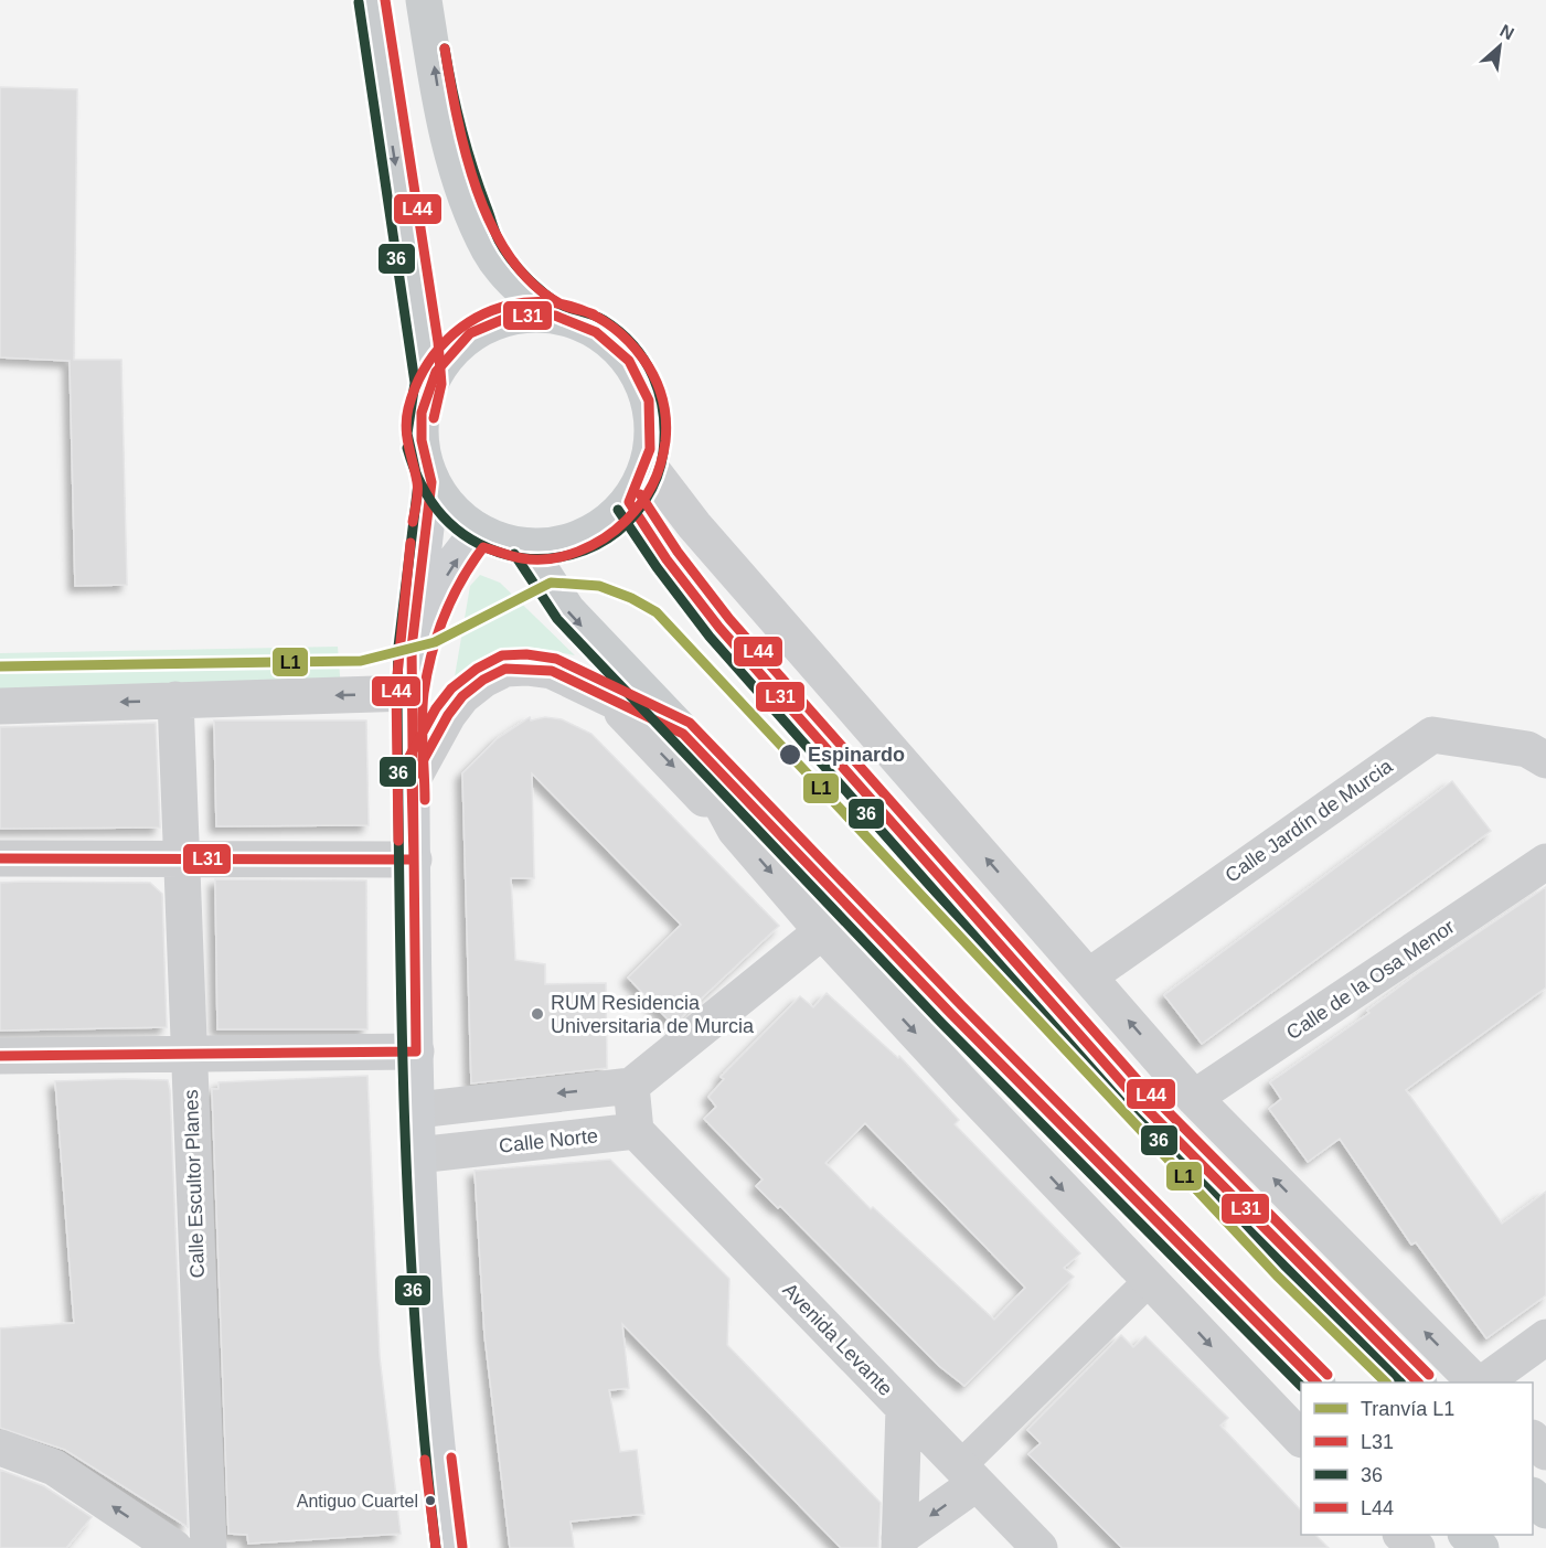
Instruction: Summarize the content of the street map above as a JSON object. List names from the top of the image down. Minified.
{"streets":{"street":["Calle Jardín de Murcia","Calle de la Osa Menor","Calle Norte","Calle Escultor Planes","Avenida Levante"]},"crossings":[["Calle Norte","Avenida Levante"]],"places":["Espinardo","RUM Residencia Universitaria de Murcia","Antiguo Cuartel"],"lines":["transit line L44","transit line 36","transit line L31","tram line L1"],"legend":["Tranvía L1","L31","36","L44"],"north":"top right"}
